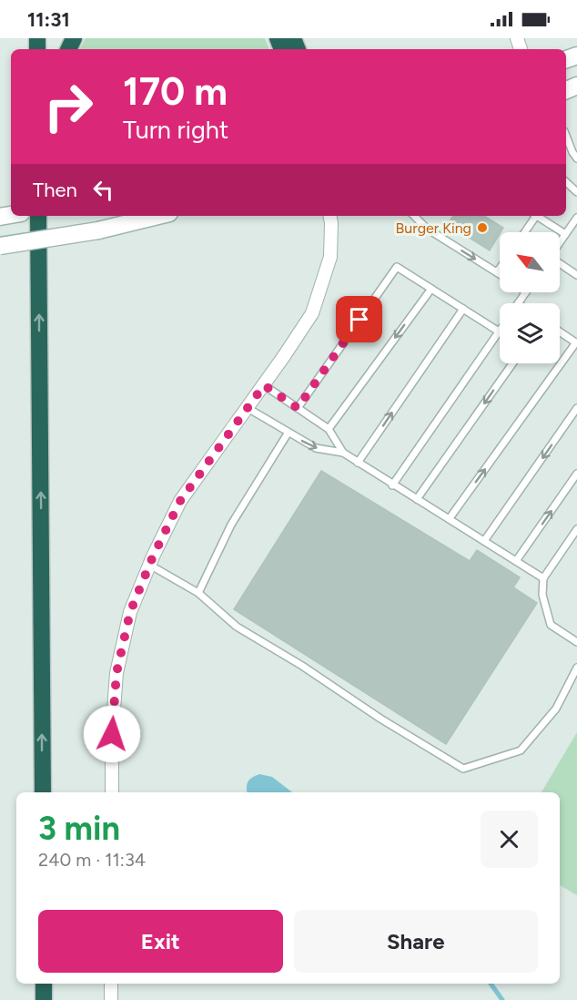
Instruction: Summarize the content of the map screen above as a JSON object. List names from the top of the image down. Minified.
{"places":["Burger King"],"north":"top left","page":{"status":"11:31","turn":["170 m","Turn right"],"then":"Then","heading":["3 min","240 m · 11:34"],"buttons":["Exit","Share"]}}
